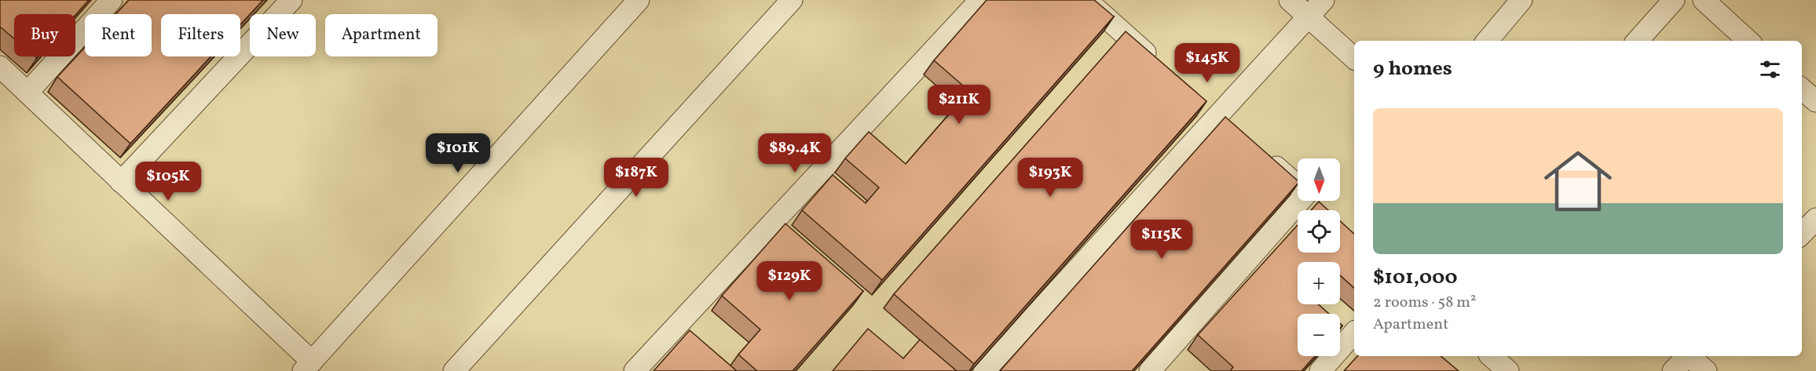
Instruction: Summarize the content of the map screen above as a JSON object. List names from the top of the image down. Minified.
{"north":"bottom","page":{"chip":["Buy","Rent","Filters","New","Apartment"],"heading":"9 homes","price":["$145K","$211K","$101K","$89.4K","$187K","$193K","$105K","$115K","$129K"],"list":[{"name":"$101,000","note":"2 rooms · 58 m² · Apartment"}],"map_buttons":["+","−"]}}
